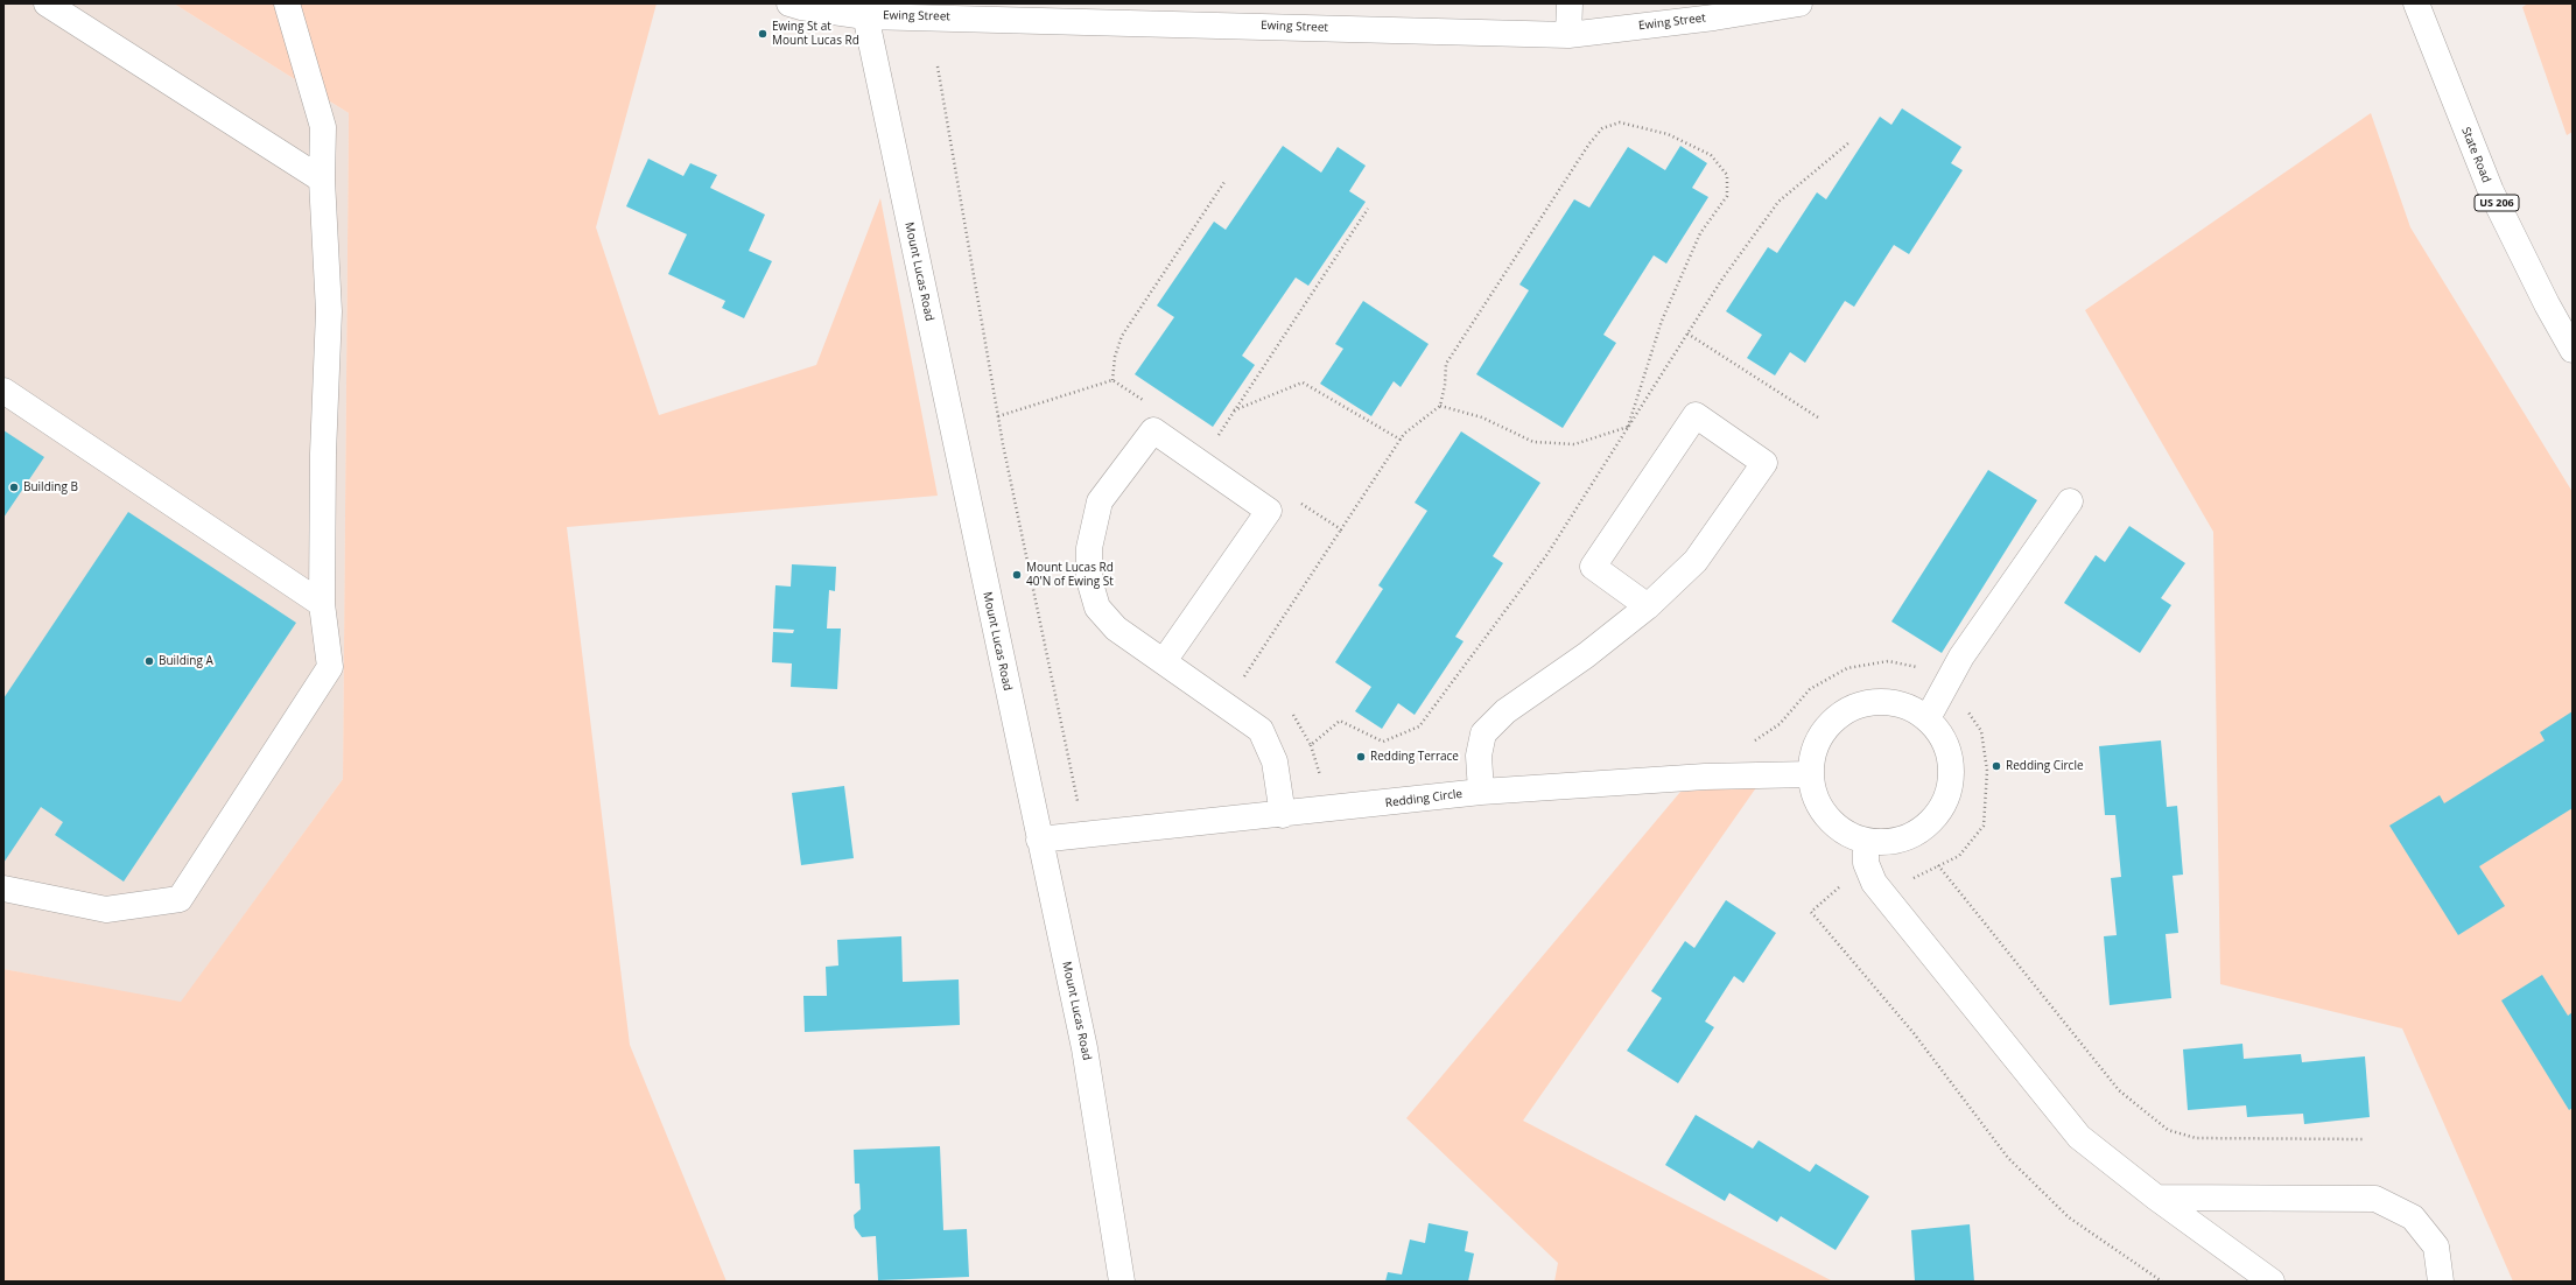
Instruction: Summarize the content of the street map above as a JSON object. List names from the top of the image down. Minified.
{"streets":{"main road":["Ewing Street","State Road","US 206","Mount Lucas Road","Redding Circle"]},"crossings":[["Ewing Street","Mount Lucas Road"],["Mount Lucas Road","Redding Circle"]],"places":["Ewing St at Mount Lucas Rd","Building B","Mount Lucas Rd 40'N of Ewing St","Building A","Redding Terrace","Redding Circle"]}
